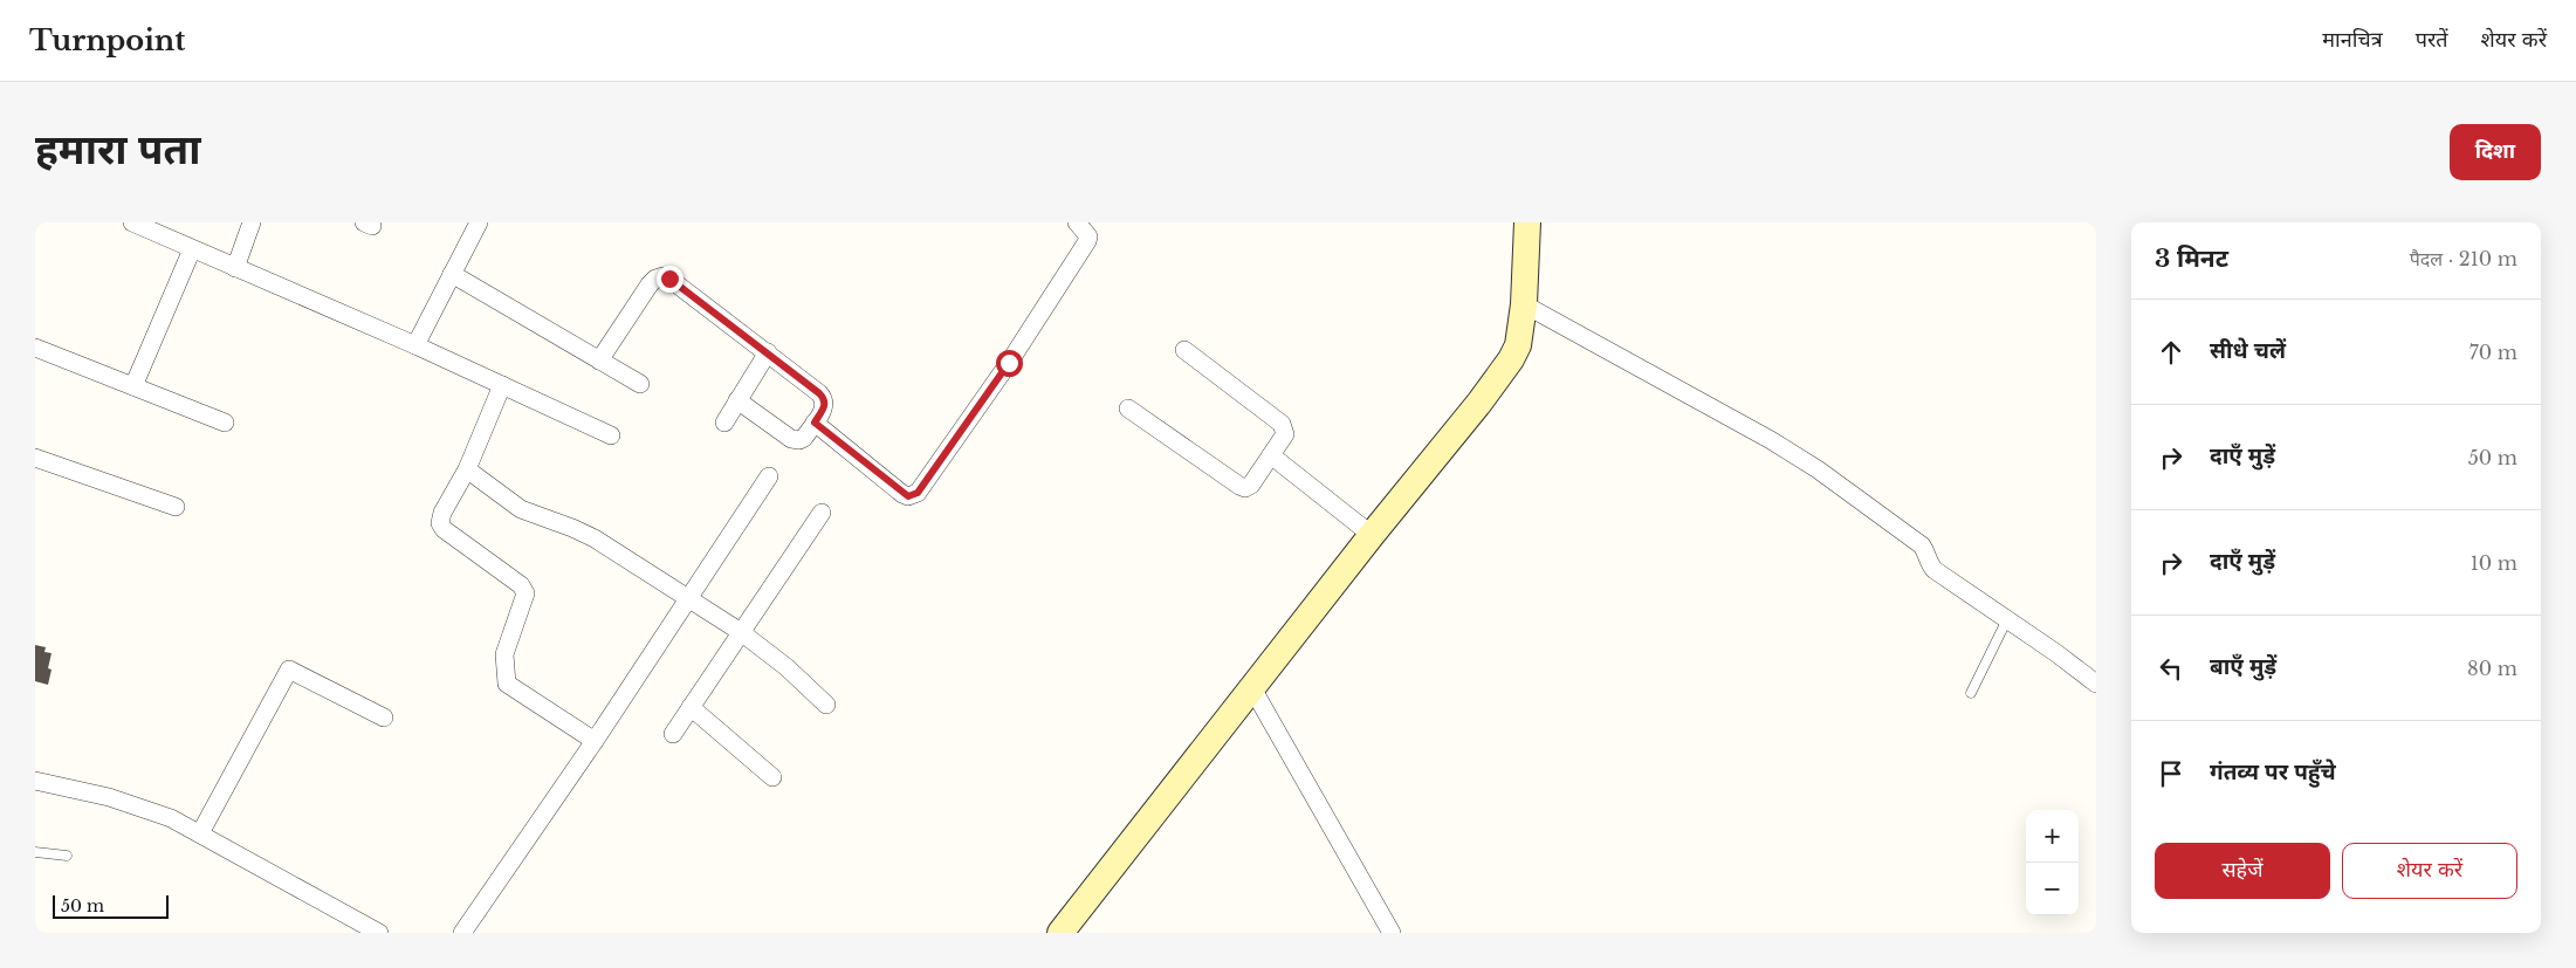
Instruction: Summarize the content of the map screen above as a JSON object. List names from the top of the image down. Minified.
{"scale_bar":"50 m","page":{"header":"Turnpoint","nav":["मानचित्र","परतें","शेयर करें"],"title":"हमारा पता","buttons":["दिशा",["सहेजें","शेयर करें"]],"heading":["3 मिनट","पैदल · 210 m"],"list":[["सीधे चलें","70 m"],["दाएँ मुड़ें","50 m"],["दाएँ मुड़ें","10 m"],["बाएँ मुड़ें","80 m"],"गंतव्य पर पहुँचे"],"map_buttons":["+","−"],"scale":"50 m"}}
